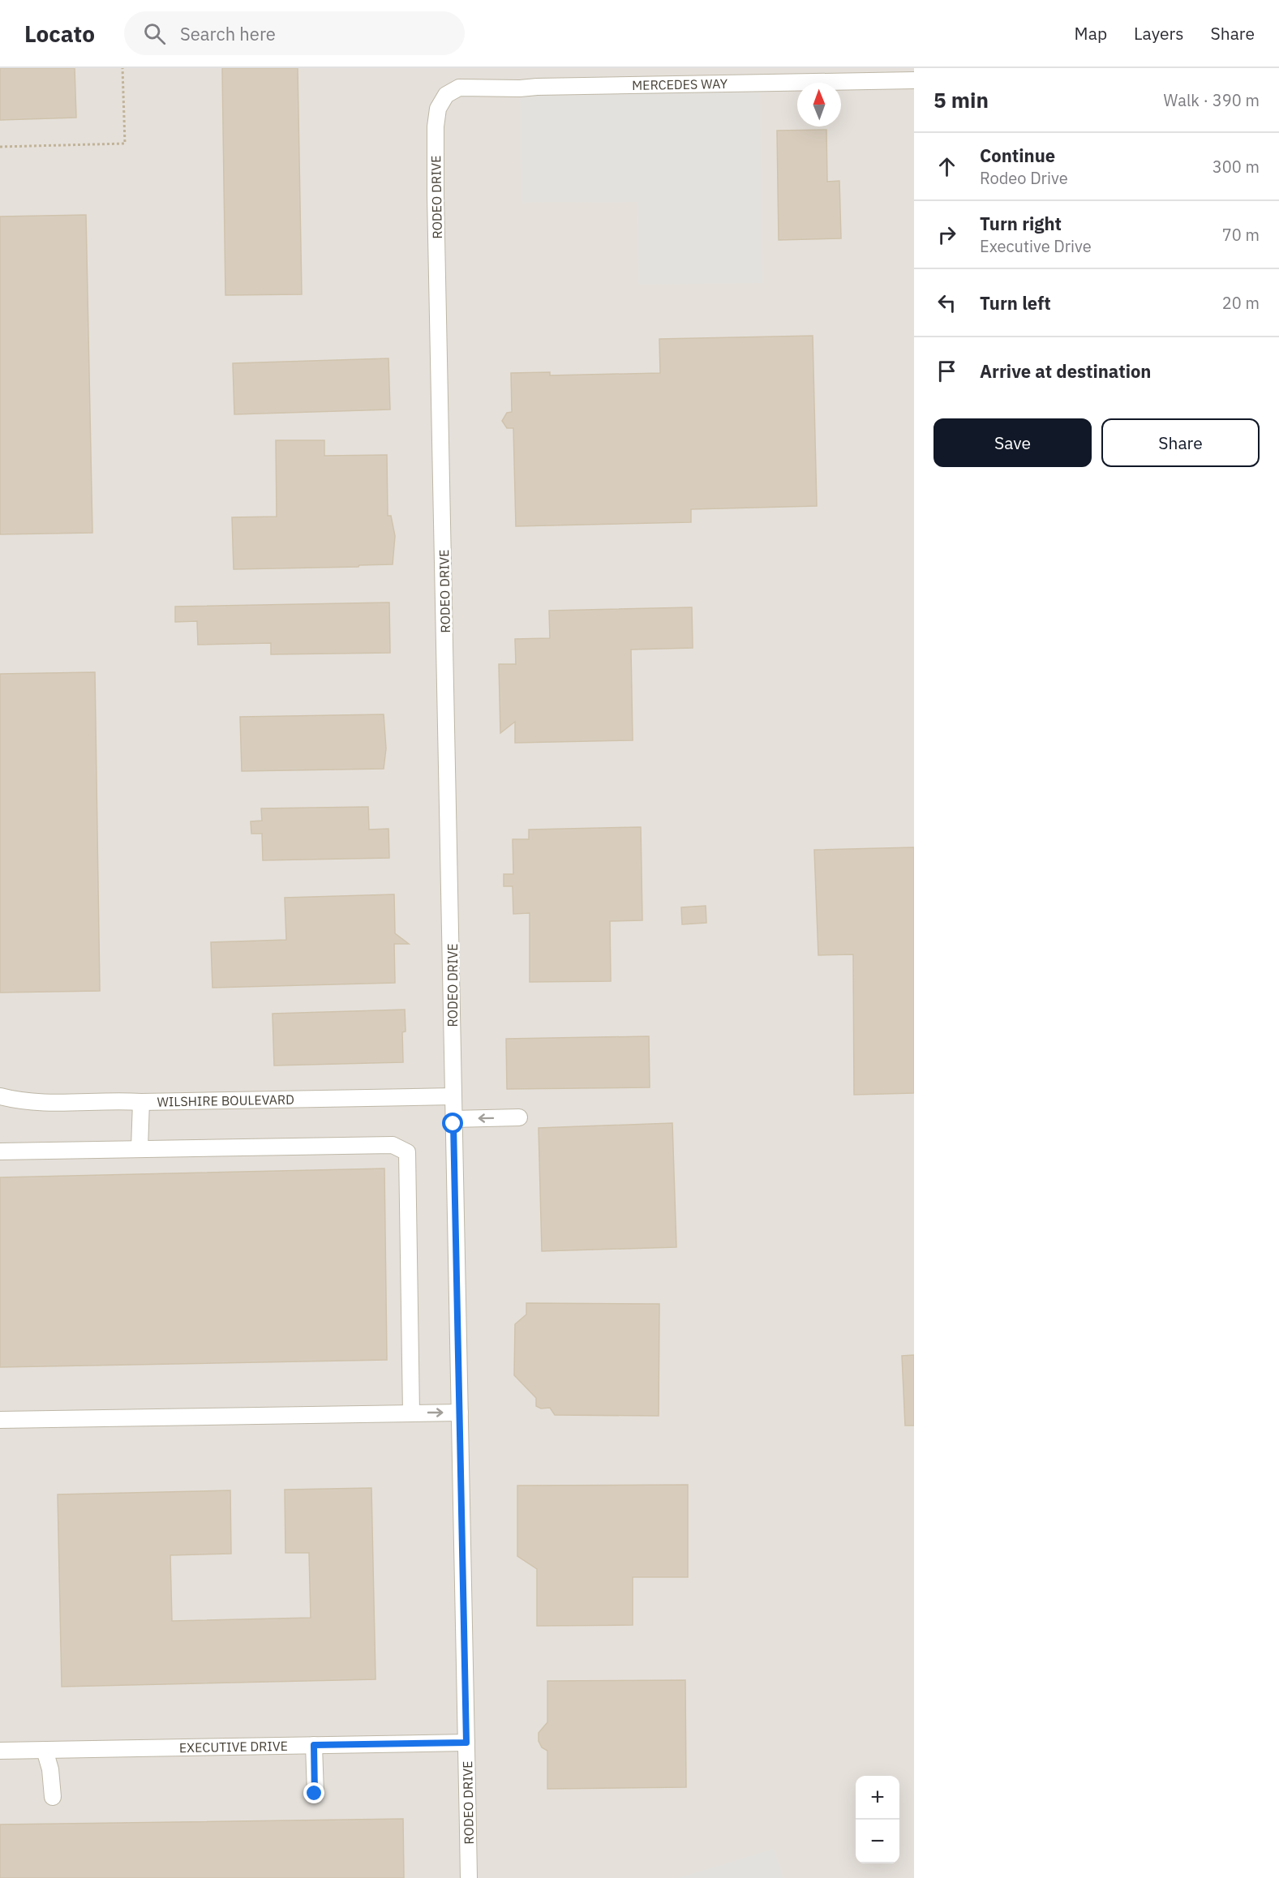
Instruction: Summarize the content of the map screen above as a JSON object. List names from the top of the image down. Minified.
{"streets":{"street":["MERCEDES WAY","RODEO DRIVE","WILSHIRE BOULEVARD","EXECUTIVE DRIVE"]},"crossings":[["MERCEDES WAY","RODEO DRIVE"],["RODEO DRIVE","WILSHIRE BOULEVARD"],["RODEO DRIVE","EXECUTIVE DRIVE"]],"north":"top","page":{"header":"Locato","search":"Search here","nav":["Map","Layers","Share"],"heading":["5 min","Walk · 390 m"],"list":[["Continue","Rodeo Drive","300 m"],["Turn right","Executive Drive","70 m"],["Turn left","20 m"],"Arrive at destination"],"buttons":["Save","Share"],"map_buttons":["+","−"]}}
